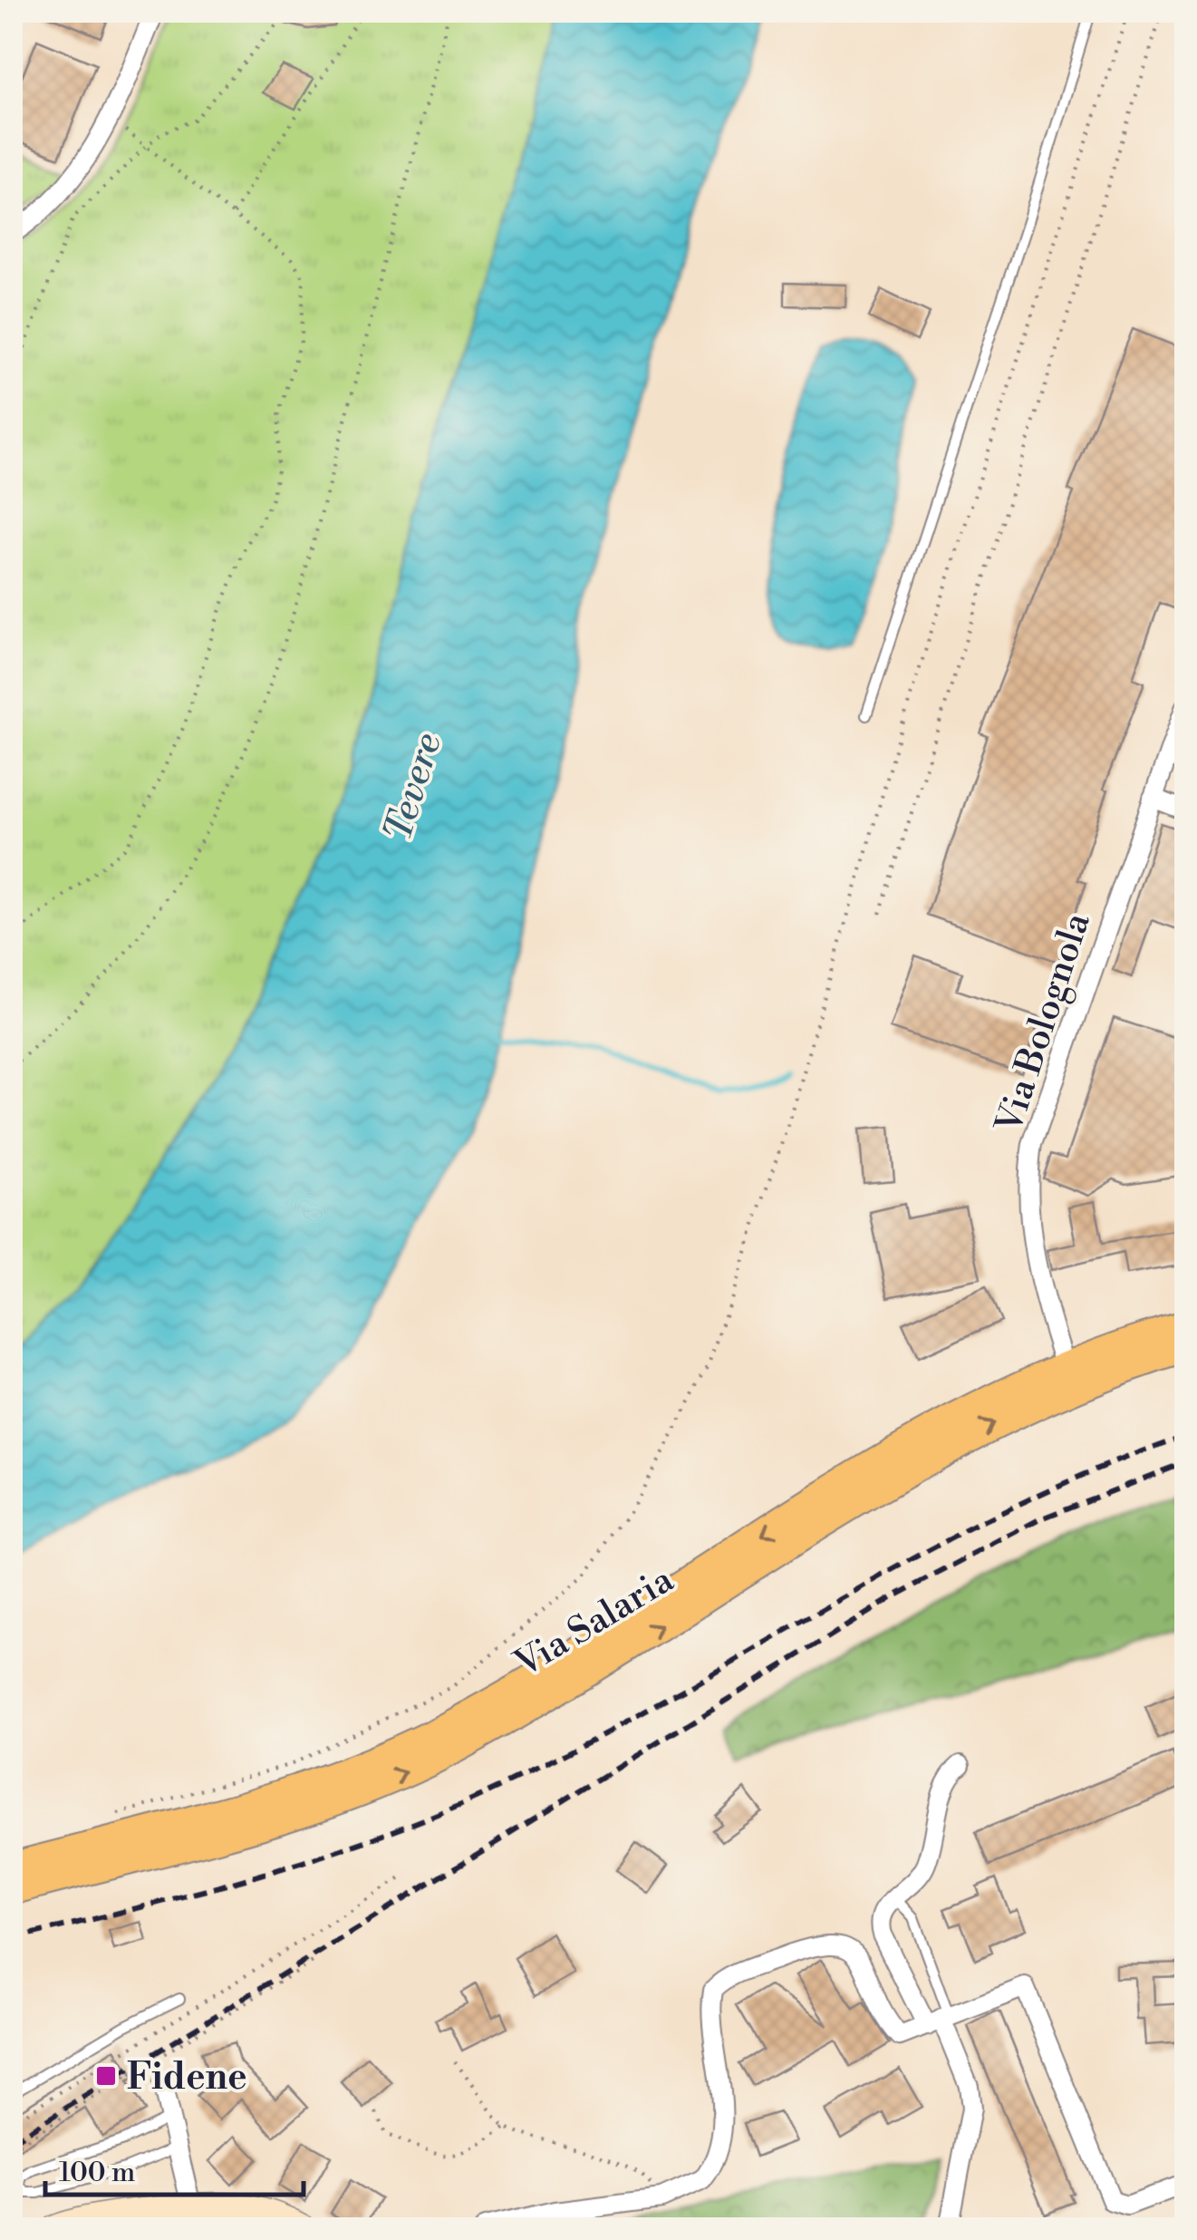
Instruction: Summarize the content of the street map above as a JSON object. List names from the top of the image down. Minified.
{"streets":{"main road":["Via Salaria"],"street":["Via Bolognola"]},"crossings":[["Via Bolognola","Via Salaria"]],"water":["Tevere"],"places":{"transit":["Fidene"]},"scale_bar":"100 m"}
